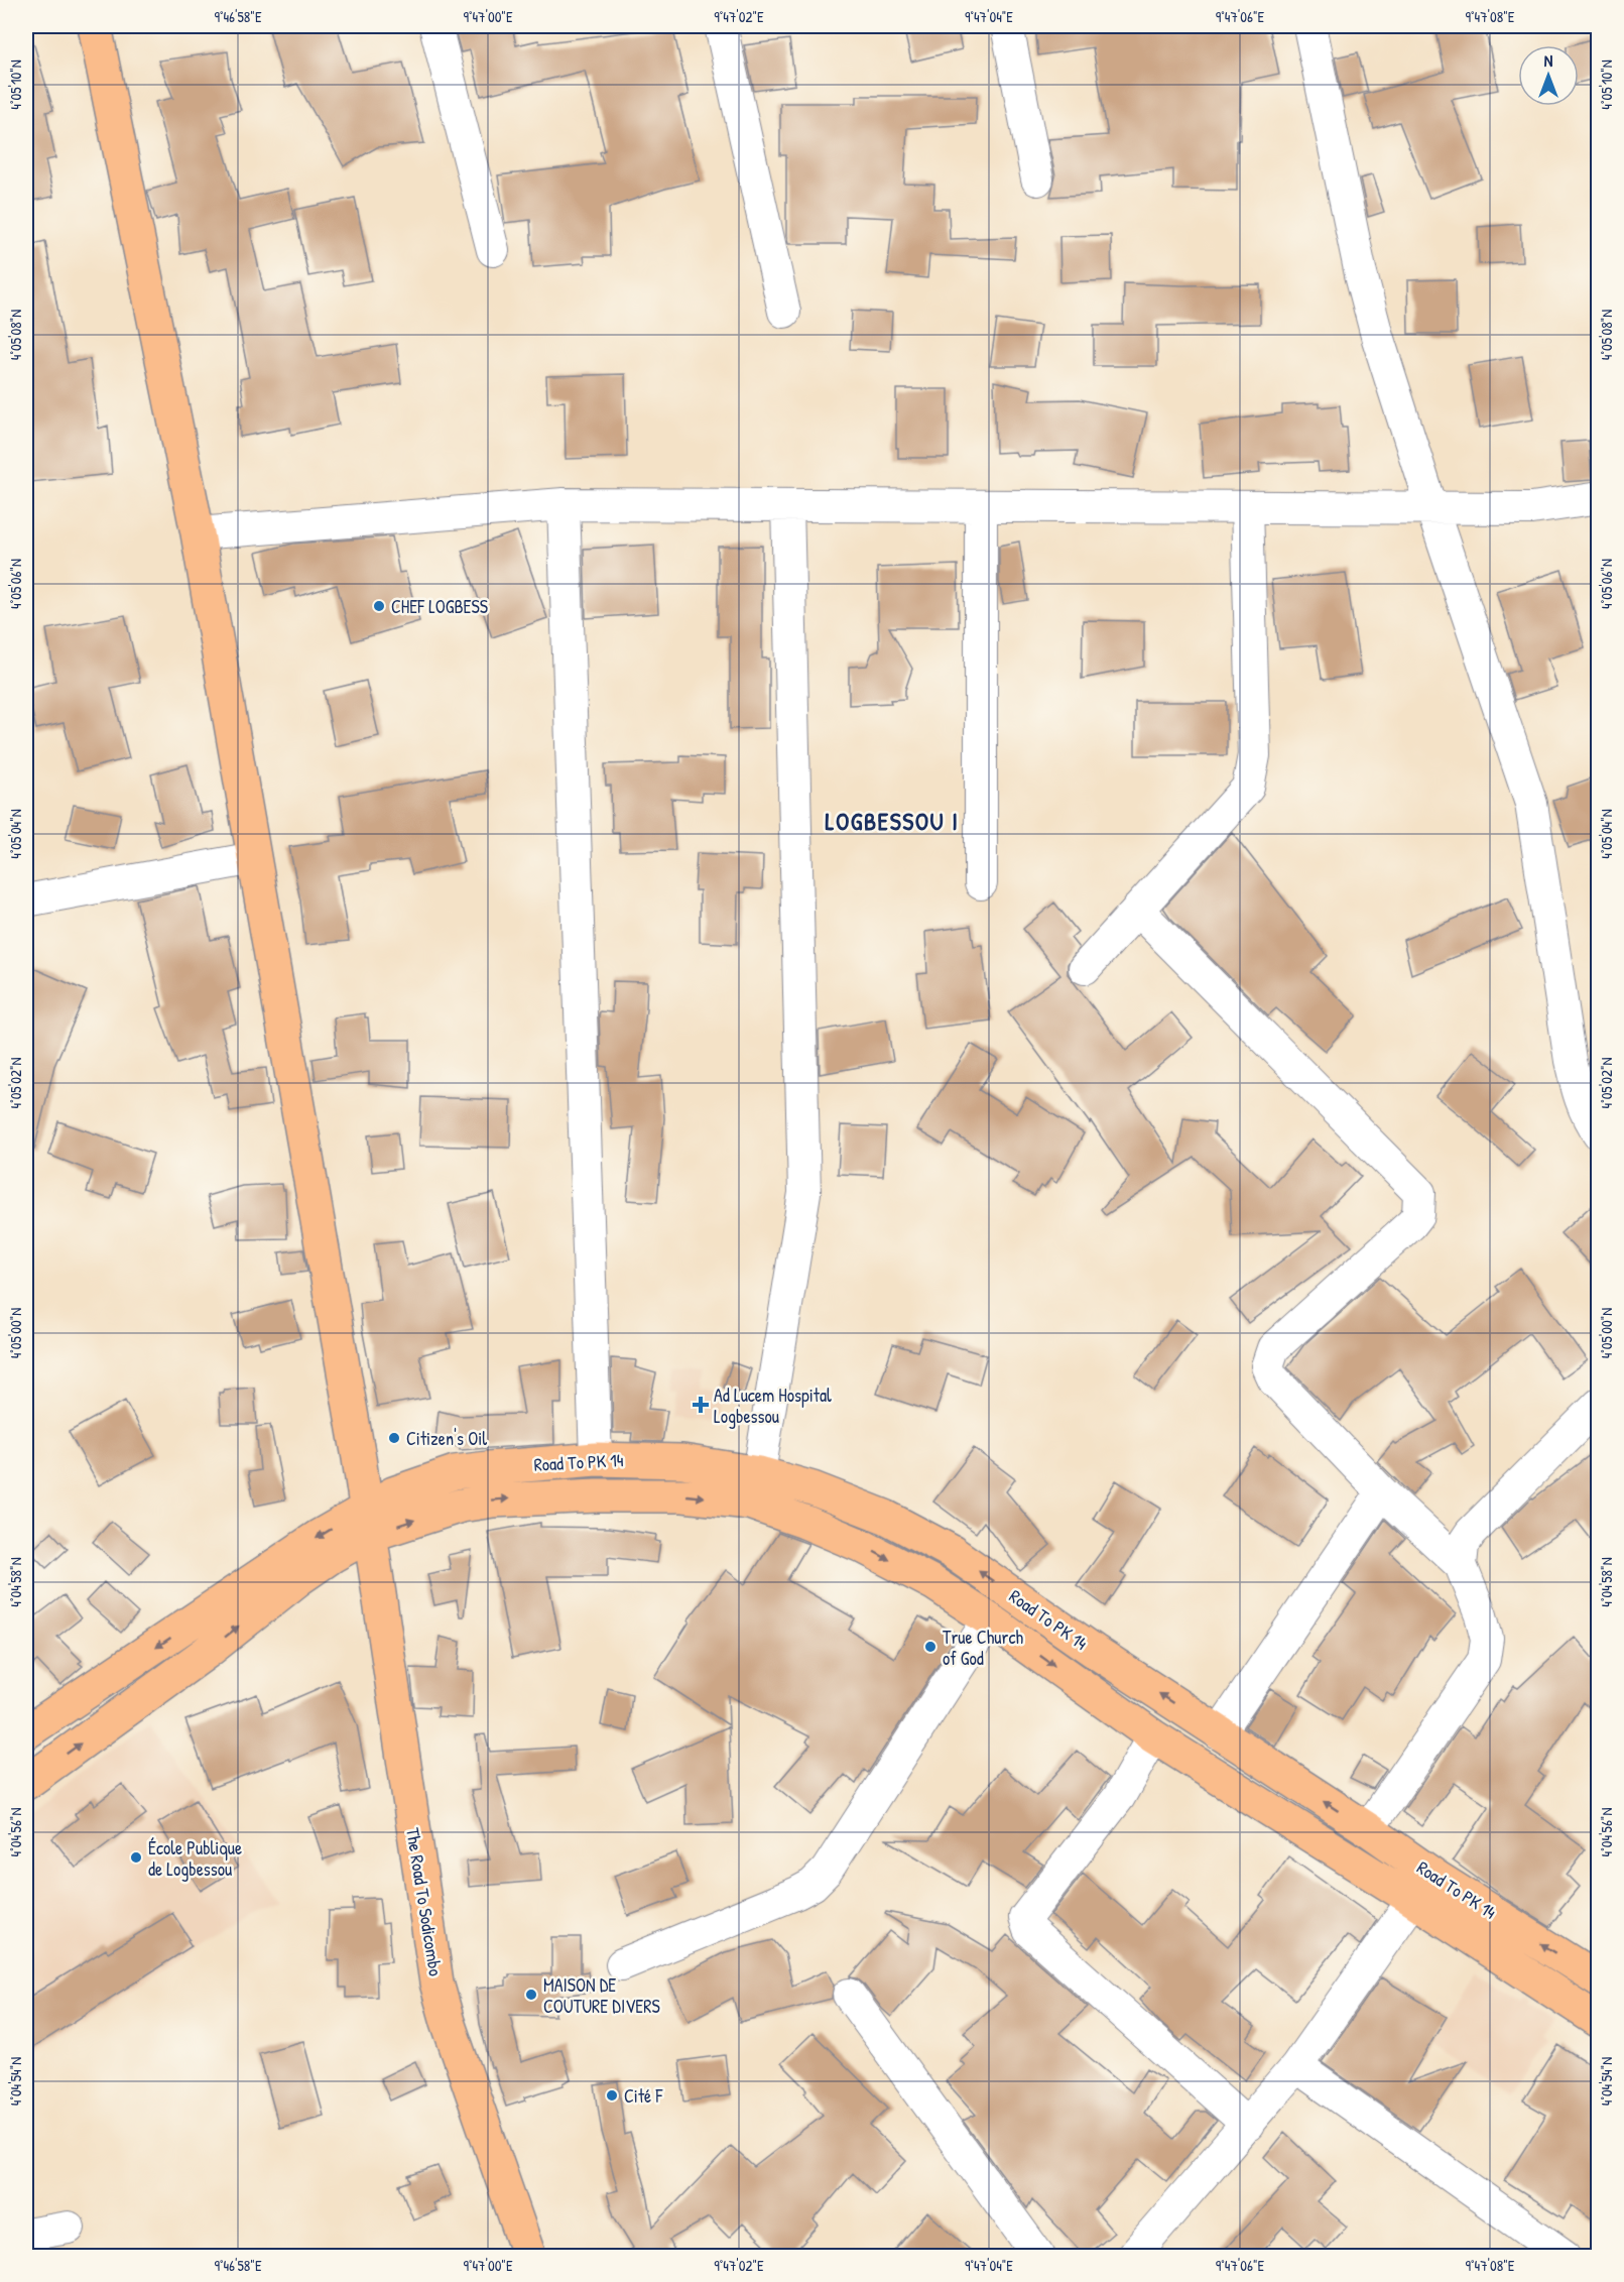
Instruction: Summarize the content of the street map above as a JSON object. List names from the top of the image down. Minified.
{"streets":{"main road":["Road To PK 14","The Road To Sodicombo"]},"crossings":[["Road To PK 14","The Road To Sodicombo"]],"districts":["LOGBESSOU I"],"places":{"other":["CHEF LOGBESS","Citizen's Oil","True Church of God","École Publique de Logbessou","MAISON DE COUTURE DIVERS","Cité F"],"health":["Ad Lucem Hospital Logbessou"]},"north":"top","coordinates":["9°46'58\"E","9°47'00\"E","9°47'02\"E","9°47'04\"E","9°47'06\"E","9°47'08\"E","4°05'10\"N","4°05'08\"N","4°05'06\"N","4°05'04\"N","4°05'02\"N","4°05'00\"N","4°04'58\"N","4°04'56\"N","4°04'54\"N"]}
